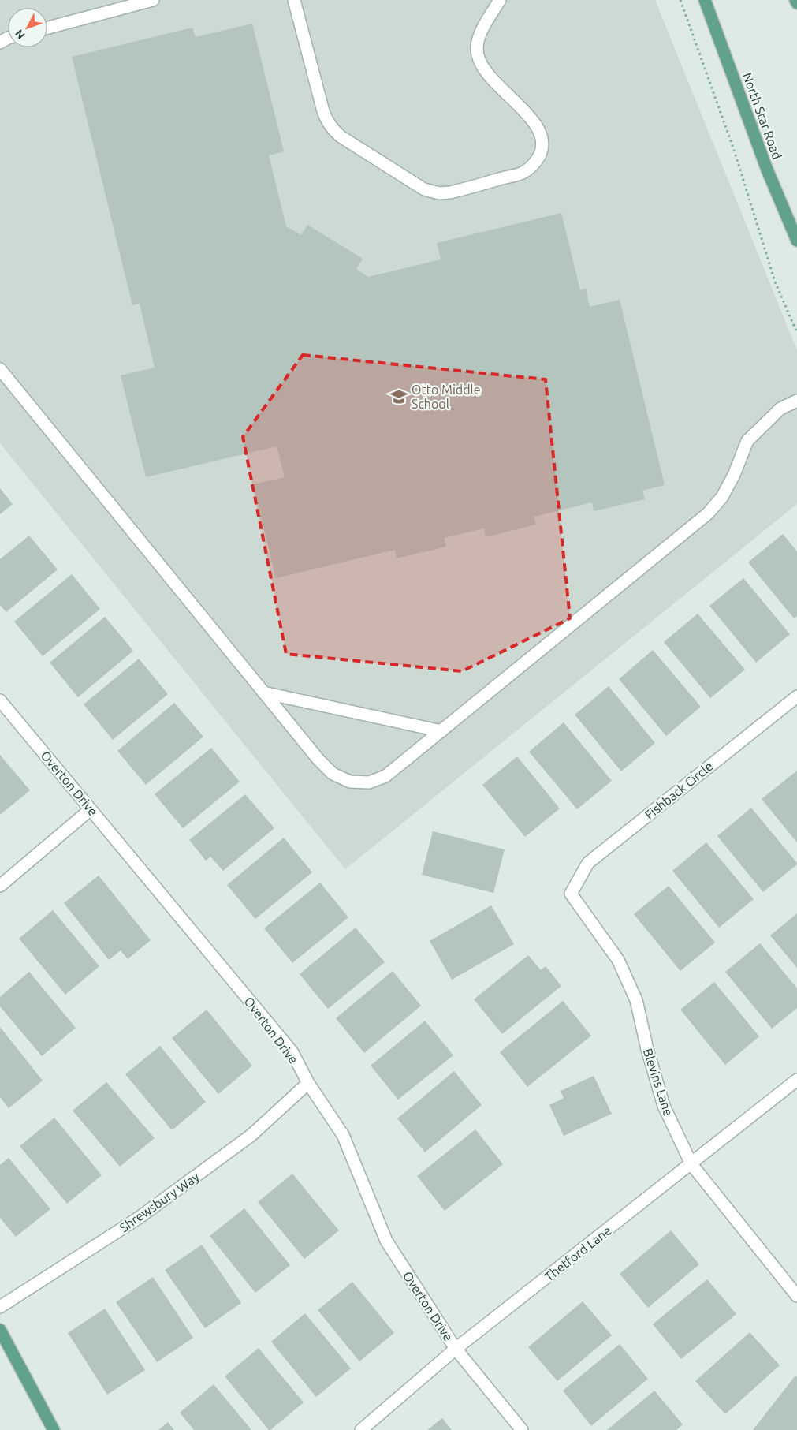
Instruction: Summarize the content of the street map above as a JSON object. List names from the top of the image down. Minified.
{"streets":{"main road":["North Star Road"],"street":["Overton Drive","Fishback Circle","Blevins Lane","Shrewsbury Way","Thetford Lane"]},"crossings":[["Overton Drive","Shrewsbury Way"],["Overton Drive","Thetford Lane"],["Fishback Circle","Blevins Lane"],["Blevins Lane","Thetford Lane"]],"places":{"school or university":["Otto Middle School"]},"north":"bottom left"}
